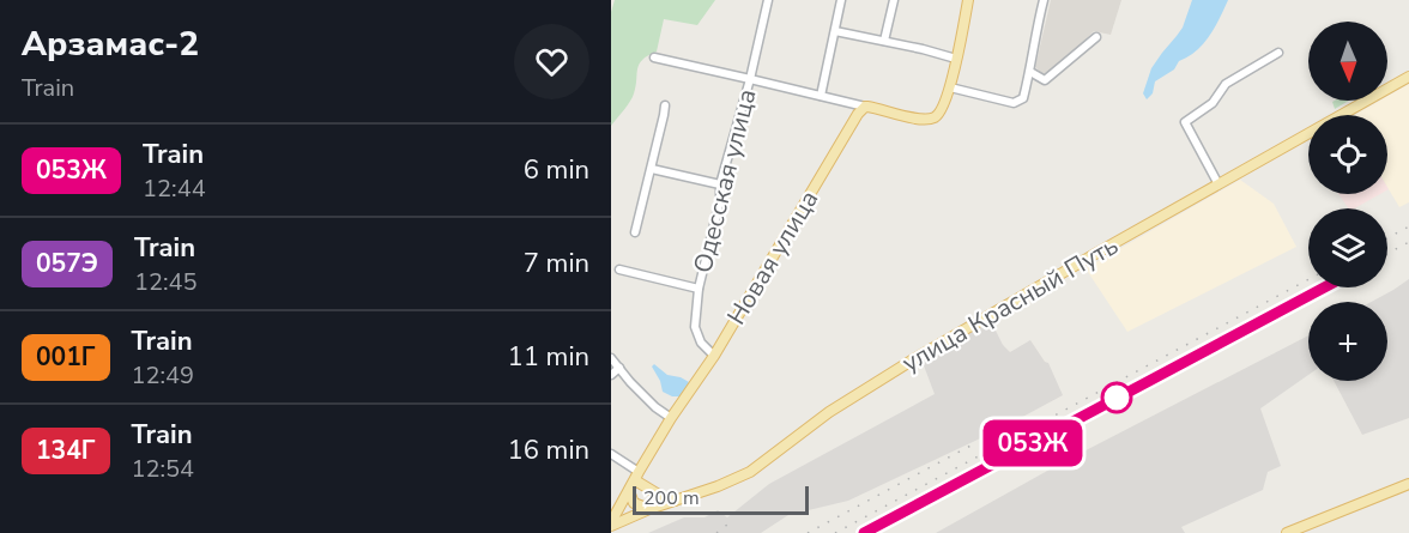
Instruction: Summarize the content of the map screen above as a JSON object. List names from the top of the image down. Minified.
{"streets":{"main road":["Новая улица","улица Красный Путь"],"street":["Одесская улица"]},"crossings":[["Одесская улица","Новая улица"],["Новая улица","улица Красный Путь"]],"scale_bar":"200 m","north":"bottom","page":{"heading":["Арзамас-2","Train"],"on_map":"053Ж","map_buttons":"+","list":[{"mark":"053Ж","name":"Train","note":"12:44","value":"6 min"},{"mark":"057Э","name":"Train","note":"12:45","value":"7 min"},{"mark":"001Г","name":"Train","note":"12:49","value":"11 min"},{"mark":"134Г","name":"Train","note":"12:54","value":"16 min"}],"scale":"200 m"}}
